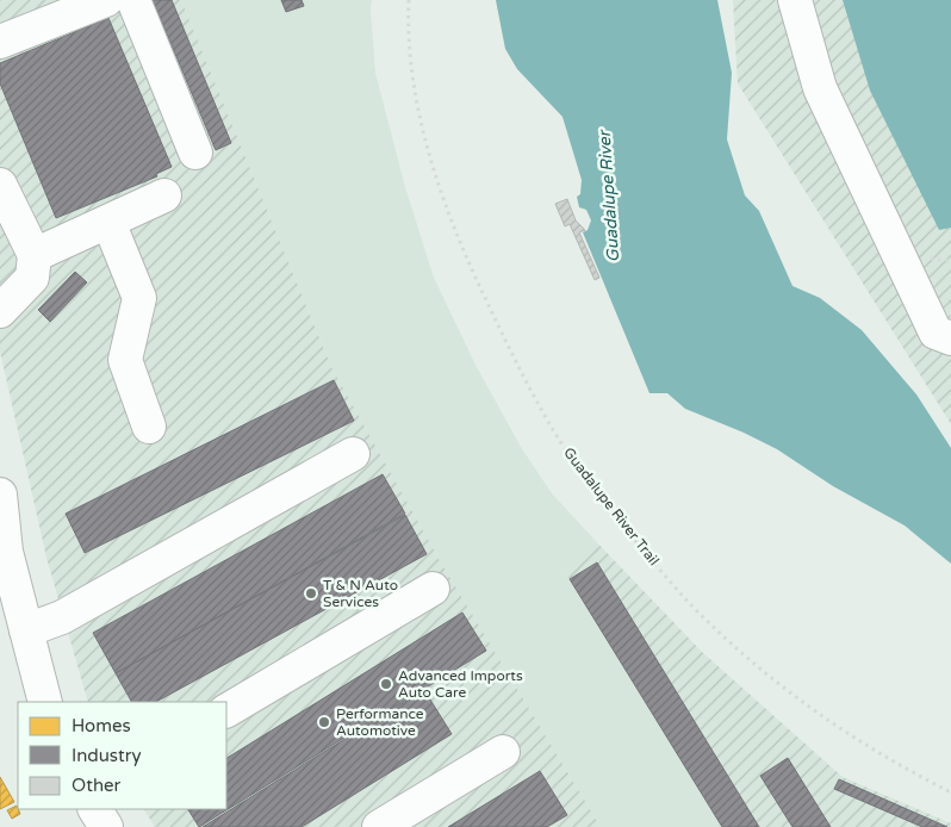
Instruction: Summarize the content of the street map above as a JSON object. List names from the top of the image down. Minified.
{"streets":{"path":["Guadalupe River Trail"]},"water":["Guadalupe River"],"places":["T & N Auto Services","Advanced Imports Auto Care","Performance Automotive"],"legend":["Homes","Industry","Other"]}
